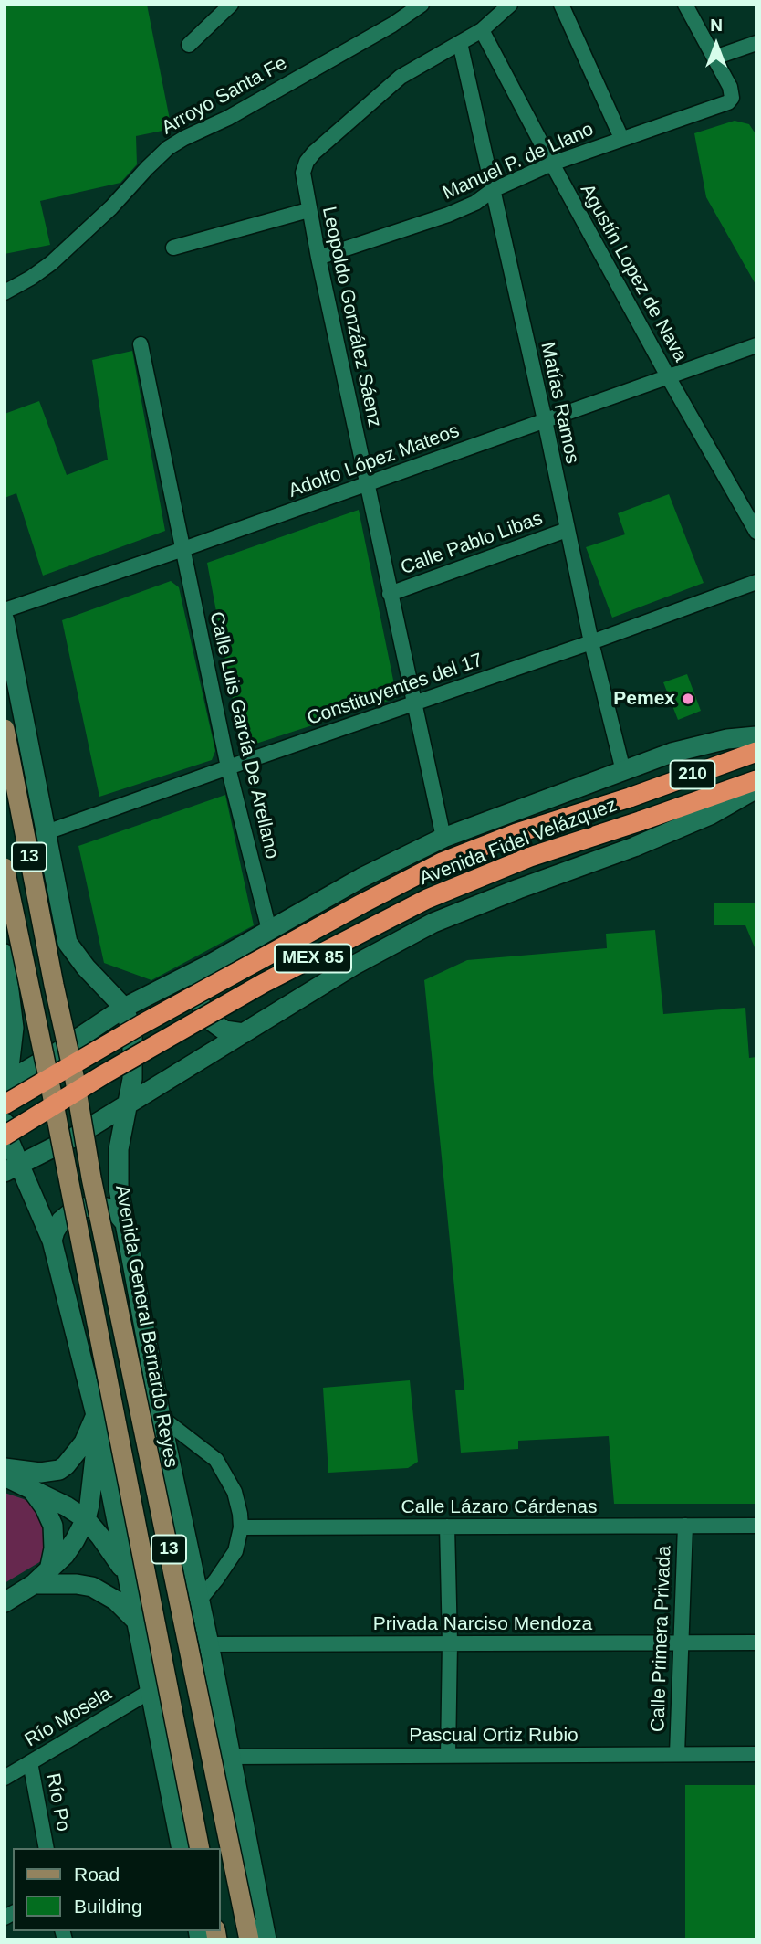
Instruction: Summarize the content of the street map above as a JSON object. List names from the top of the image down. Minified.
{"streets":{"highway":["210","Avenida Fidel Velázquez","MEX 85"],"main road":["13","Avenida General Bernardo Reyes"],"street":["Arroyo Santa Fe","Manuel P. de Llano","Agustín Lopez de Nava","Leopoldo González Sáenz","Matías Ramos","Adolfo López Mateos","Calle Pablo Libas","Constituyentes del 17","Calle Luis García De Arellano","Calle Lázaro Cárdenas","Privada Narciso Mendoza","Calle Primera Privada","Río Mosela","Pascual Ortiz Rubio","Río Po"]},"crossings":[["Manuel P. de Llano","Agustín Lopez de Nava"],["Manuel P. de Llano","Leopoldo González Sáenz"],["Manuel P. de Llano","Matías Ramos"],["Agustín Lopez de Nava","Adolfo López Mateos"],["Leopoldo González Sáenz","Matías Ramos"],["Leopoldo González Sáenz","Adolfo López Mateos"],["Leopoldo González Sáenz","Calle Pablo Libas"],["Leopoldo González Sáenz","Constituyentes del 17"],["Matías Ramos","Adolfo López Mateos"],["Matías Ramos","Calle Pablo Libas"],["Matías Ramos","Constituyentes del 17"],["Adolfo López Mateos","Calle Luis García De Arellano"],["Constituyentes del 17","Calle Luis García De Arellano"],["Constituyentes del 17","Avenida General Bernardo Reyes"],["Avenida General Bernardo Reyes","Privada Narciso Mendoza"],["Avenida General Bernardo Reyes","Pascual Ortiz Rubio"],["Calle Lázaro Cárdenas","Calle Primera Privada"],["Privada Narciso Mendoza","Calle Primera Privada"],["Calle Primera Privada","Pascual Ortiz Rubio"],["Río Mosela","Río Po"]],"places":["Pemex"],"legend":["Road","Building"],"north":"top"}
